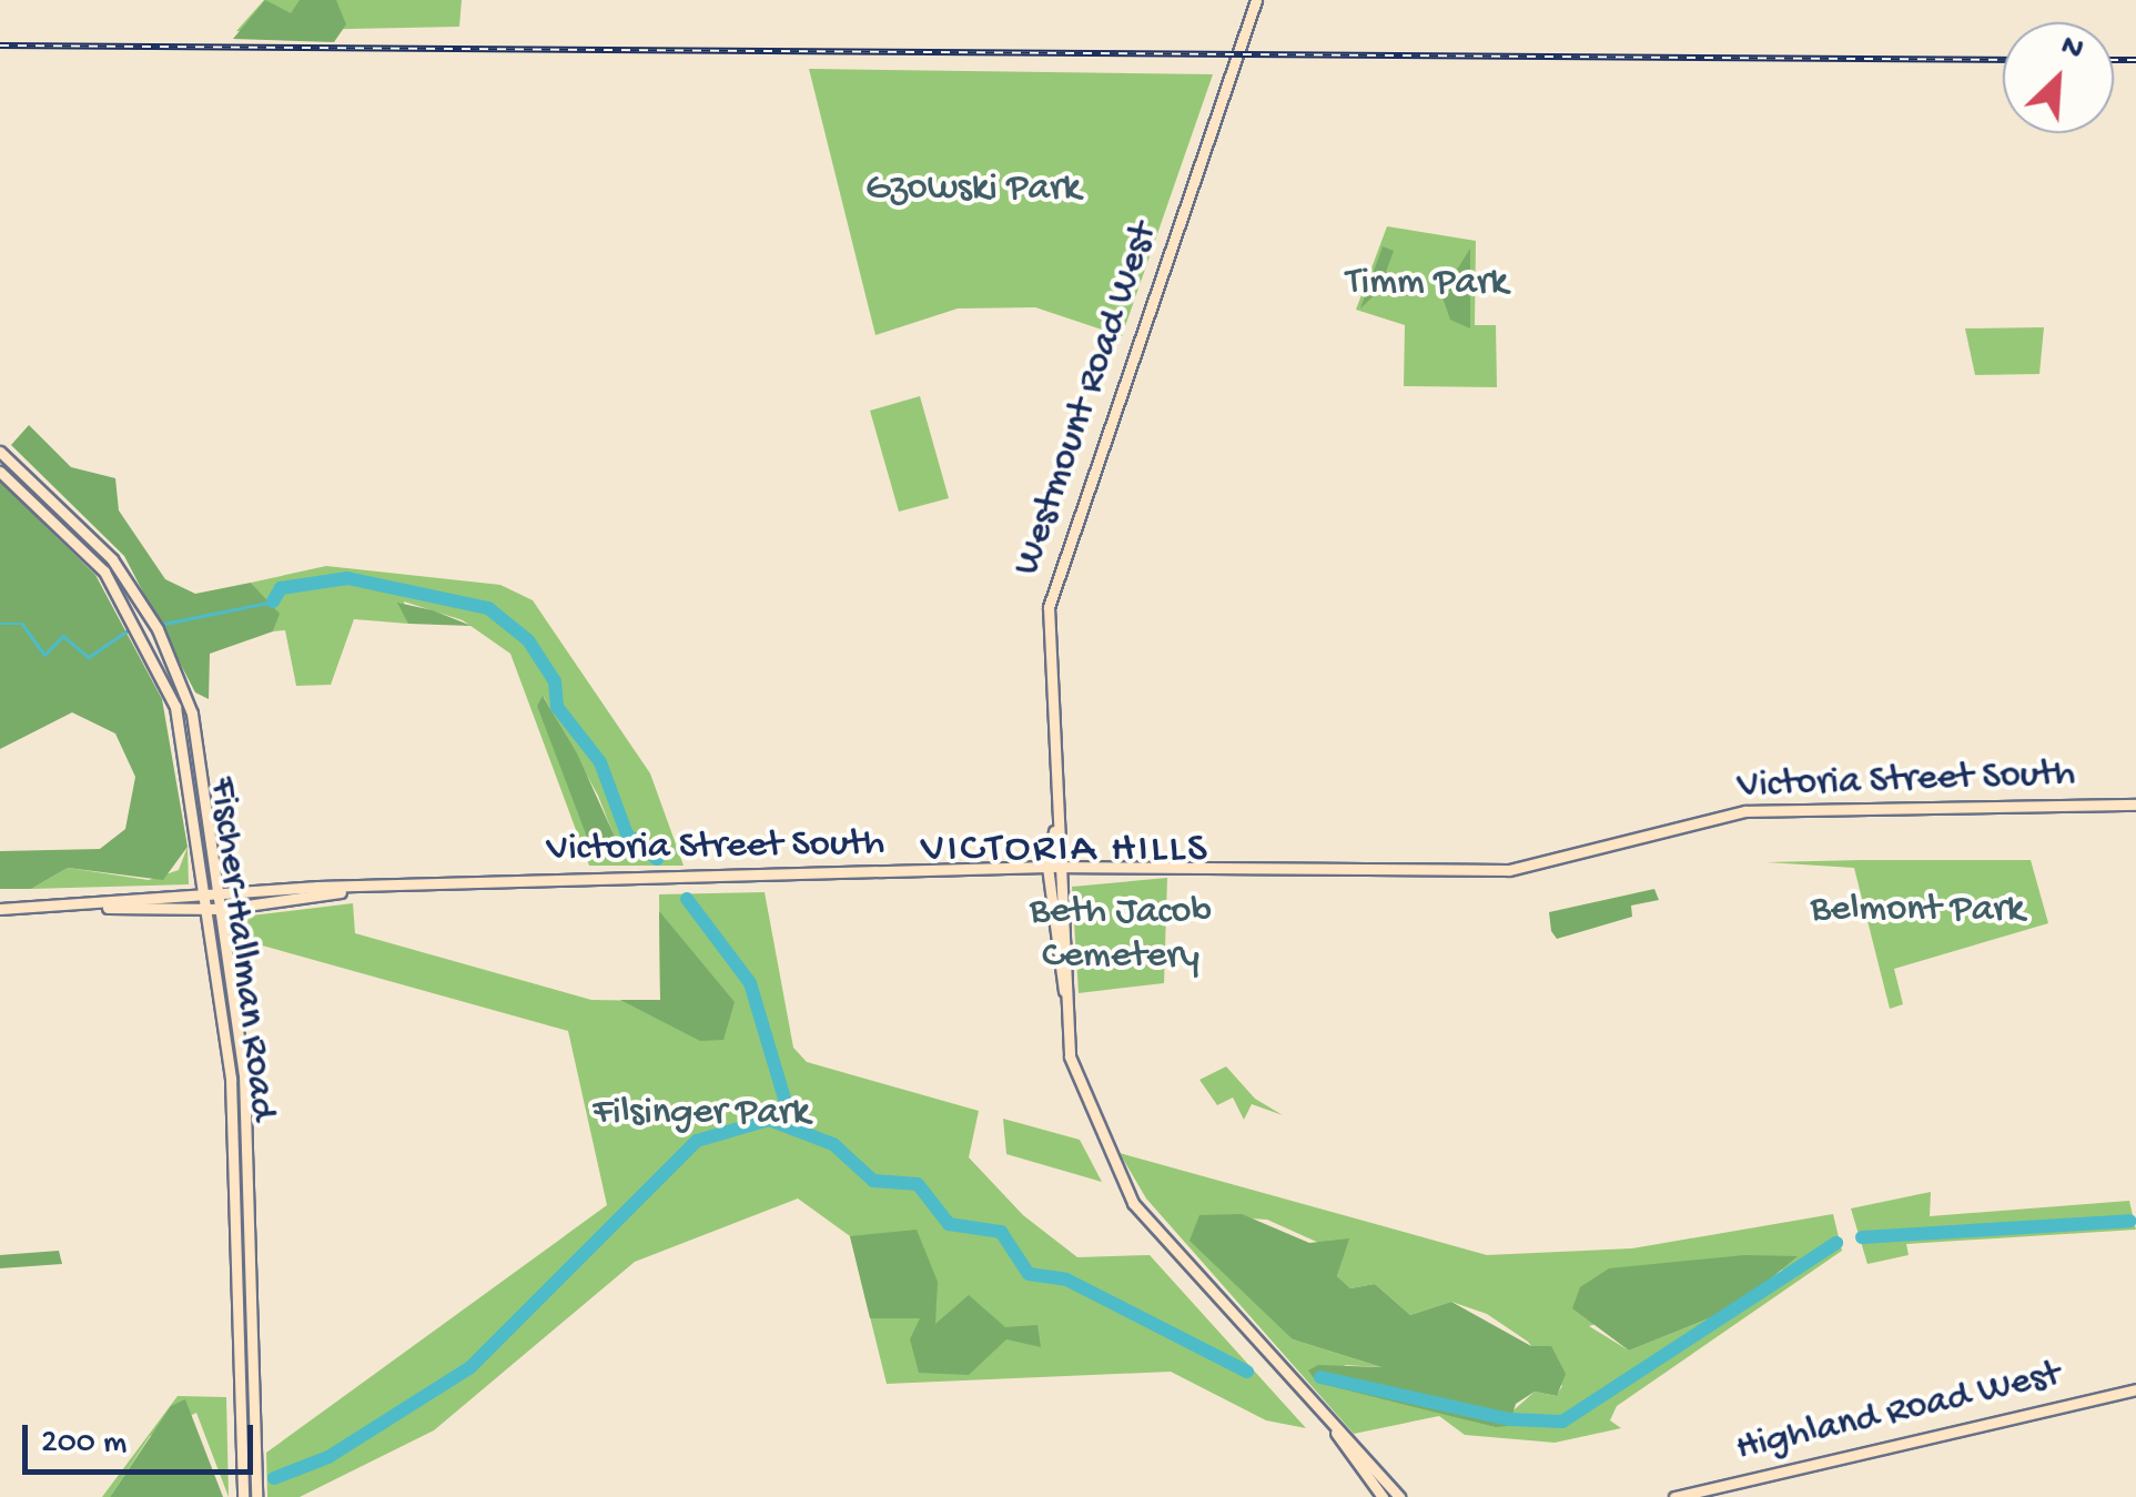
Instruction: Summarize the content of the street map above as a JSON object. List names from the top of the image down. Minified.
{"streets":{"main road":["Westmount Road West","Victoria Street South","Fischer-Hallman Road","Highland Road West"]},"crossings":[["Westmount Road West","Victoria Street South"],["Victoria Street South","Fischer-Hallman Road"]],"districts":["VICTORIA HILLS"],"parks":["Gzowski Park","Timm Park","Belmont Park","Beth Jacob Cemetery","Filsinger Park"],"scale_bar":"200 m","north":"top right"}
